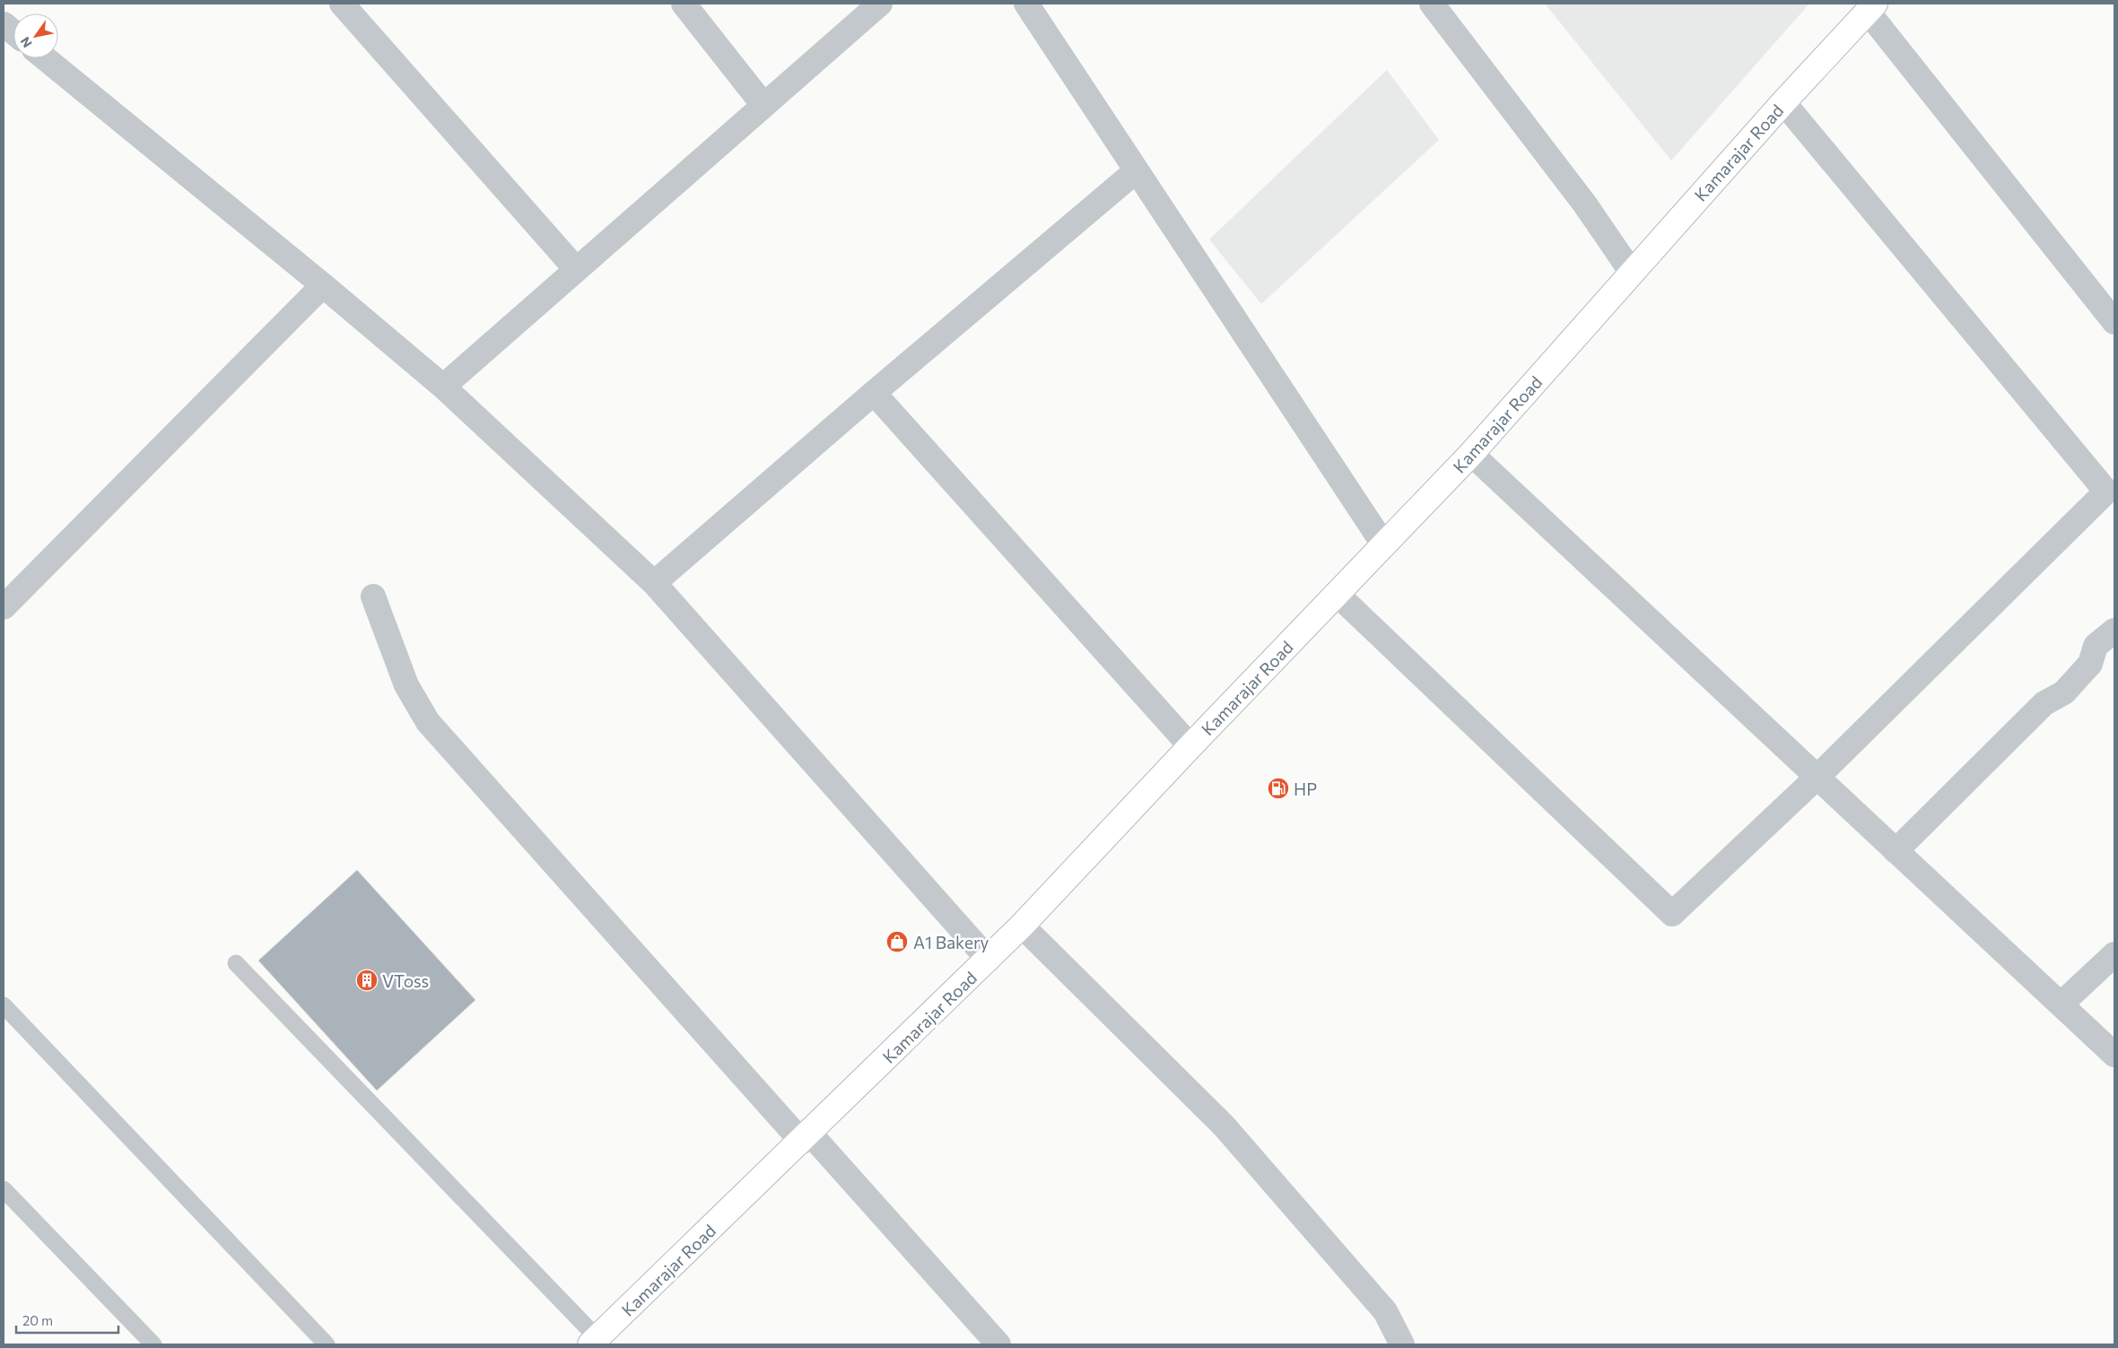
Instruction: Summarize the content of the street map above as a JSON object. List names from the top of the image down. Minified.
{"streets":{"main road":["Kamarajar Road"]},"places":{"fuel station":["HP"],"shop":["A1 Bakery"],"building":["VToss"]},"scale_bar":"20 m","north":"bottom left"}
